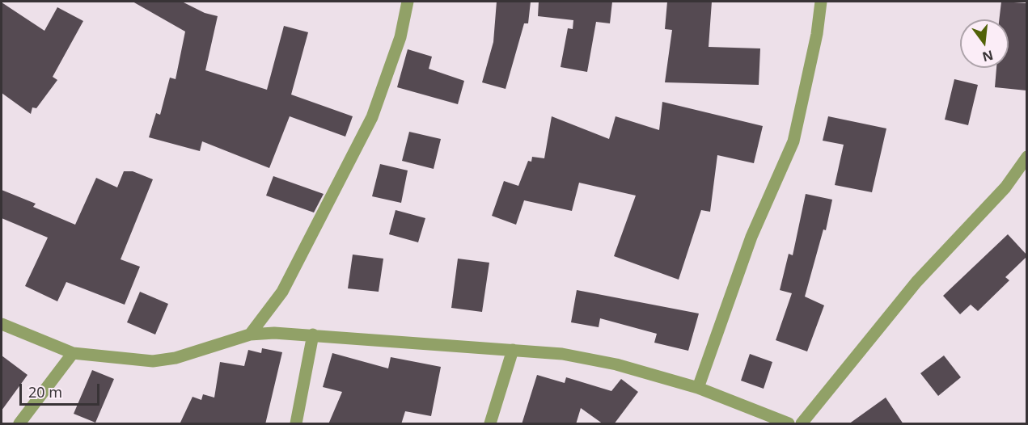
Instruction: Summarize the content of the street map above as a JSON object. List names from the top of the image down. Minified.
{"scale_bar":"20 m","north":"bottom"}
